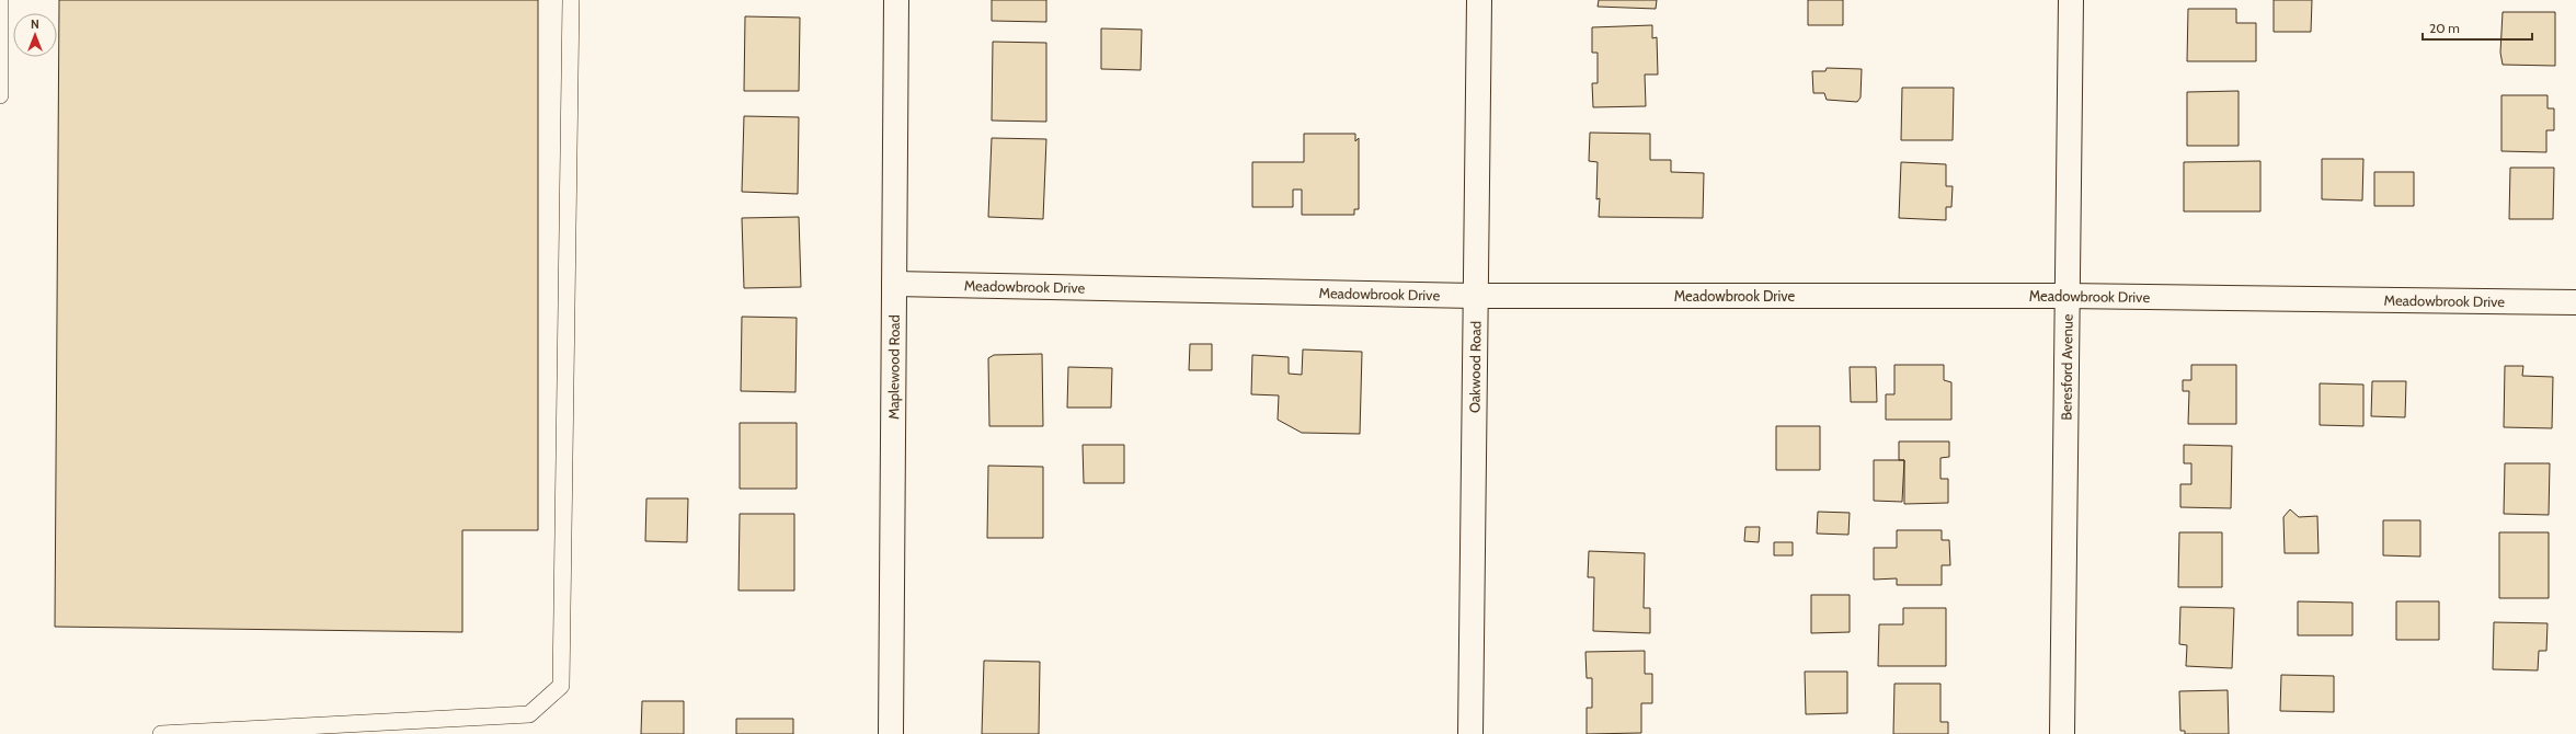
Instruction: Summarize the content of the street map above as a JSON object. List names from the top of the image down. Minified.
{"streets":{"street":["Meadowbrook Drive","Maplewood Road","Oakwood Road","Beresford Avenue"]},"crossings":[["Meadowbrook Drive","Maplewood Road"],["Meadowbrook Drive","Oakwood Road"],["Meadowbrook Drive","Beresford Avenue"]],"scale_bar":"20 m","north":"top"}
